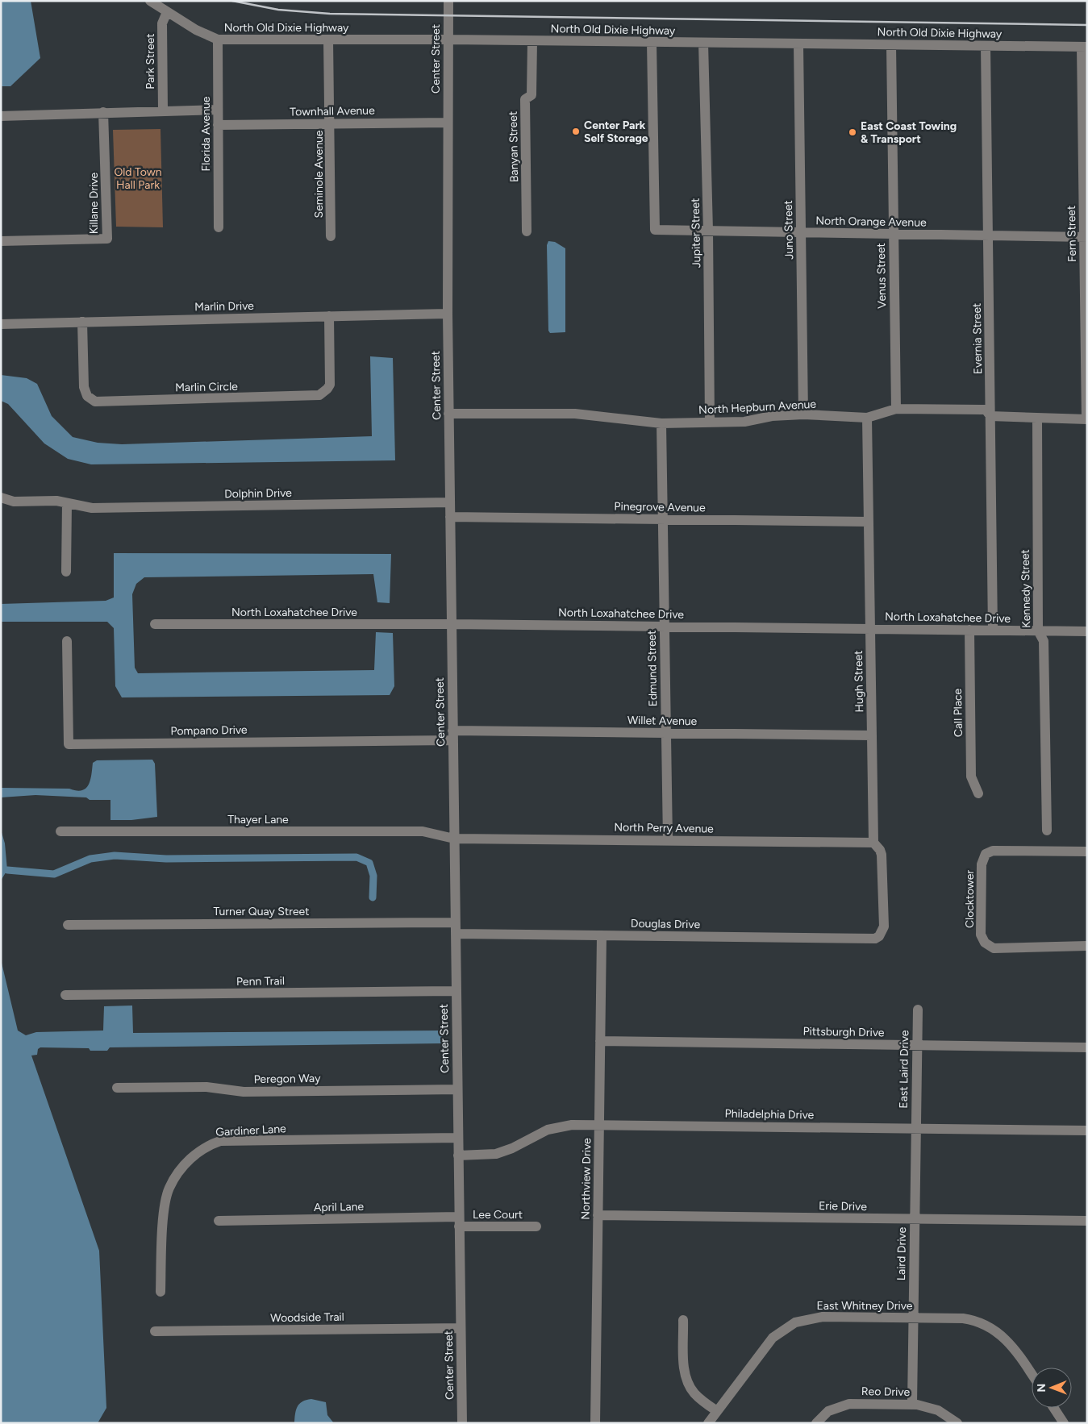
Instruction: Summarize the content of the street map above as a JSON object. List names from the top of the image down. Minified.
{"streets":{"street":["North Old Dixie Highway","Center Street","Park Street","Townhall Avenue","Florida Avenue","Banyan Street","Seminole Avenue","Killane Drive","North Orange Avenue","Juno Street","Jupiter Street","Fern Street","Venus Street","Marlin Drive","Evernia Street","Marlin Circle","North Hepburn Avenue","Dolphin Drive","Pinegrove Avenue","Kennedy Street","North Loxahatchee Drive","Edmund Street","Hugh Street","Call Place","Willet Avenue","Pompano Drive","Thayer Lane","North Perry Avenue","Clocktower","Turner Quay Street","Douglas Drive","Penn Trail","Pittsburgh Drive","East Laird Drive","Peregon Way","Philadelphia Drive","Gardiner Lane","Northview Drive","Erie Drive","April Lane","Lee Court","Laird Drive","East Whitney Drive","Woodside Trail","Reo Drive"]},"crossings":[["North Old Dixie Highway","Center Street"],["North Old Dixie Highway","Park Street"],["North Old Dixie Highway","Florida Avenue"],["North Old Dixie Highway","Banyan Street"],["North Old Dixie Highway","Seminole Avenue"],["North Old Dixie Highway","North Orange Avenue"],["North Old Dixie Highway","Juno Street"],["North Old Dixie Highway","Jupiter Street"],["North Old Dixie Highway","Fern Street"],["North Old Dixie Highway","Venus Street"],["North Old Dixie Highway","Evernia Street"],["Center Street","Townhall Avenue"],["Center Street","Marlin Drive"],["Center Street","North Hepburn Avenue"],["Center Street","Dolphin Drive"],["Center Street","Pinegrove Avenue"],["Center Street","North Loxahatchee Drive"],["Center Street","Willet Avenue"],["Center Street","Pompano Drive"],["Center Street","Thayer Lane"],["Center Street","North Perry Avenue"],["Center Street","Turner Quay Street"],["Center Street","Douglas Drive"],["Center Street","Penn Trail"],["Center Street","Peregon Way"],["Center Street","Philadelphia Drive"],["Center Street","Gardiner Lane"],["Center Street","April Lane"],["Center Street","Lee Court"],["Center Street","Woodside Trail"],["Townhall Avenue","Florida Avenue"],["Townhall Avenue","Seminole Avenue"],["North Orange Avenue","Juno Street"],["North Orange Avenue","Jupiter Street"],["North Orange Avenue","Fern Street"],["North Orange Avenue","Venus Street"],["North Orange Avenue","Evernia Street"],["Juno Street","North Hepburn Avenue"],["Jupiter Street","North Hepburn Avenue"],["Fern Street","North Hepburn Avenue"],["Venus Street","North Hepburn Avenue"],["Marlin Drive","Marlin Circle"],["Evernia Street","North Hepburn Avenue"],["Evernia Street","North Loxahatchee Drive"],["North Hepburn Avenue","Kennedy Street"],["North Hepburn Avenue","Edmund Street"],["North Hepburn Avenue","Hugh Street"],["Pinegrove Avenue","Edmund Street"],["Pinegrove Avenue","Hugh Street"],["Kennedy Street","North Loxahatchee Drive"],["North Loxahatchee Drive","Edmund Street"],["North Loxahatchee Drive","Hugh Street"],["North Loxahatchee Drive","Call Place"],["Edmund Street","Willet Avenue"],["Edmund Street","North Perry Avenue"],["Hugh Street","Willet Avenue"],["Hugh Street","North Perry Avenue"],["Hugh Street","Douglas Drive"],["Willet Avenue","Pompano Drive"],["Thayer Lane","North Perry Avenue"],["Douglas Drive","Northview Drive"],["Pittsburgh Drive","East Laird Drive"],["Pittsburgh Drive","Northview Drive"],["East Laird Drive","Philadelphia Drive"],["East Laird Drive","Laird Drive"],["Philadelphia Drive","Northview Drive"],["Philadelphia Drive","Laird Drive"],["Northview Drive","Erie Drive"],["Erie Drive","Laird Drive"],["April Lane","Lee Court"],["Laird Drive","East Whitney Drive"],["Laird Drive","Reo Drive"]],"parks":["Old Town Hall Park"],"places":["Center Park Self Storage","East Coast Towing & Transport"],"north":"left"}
